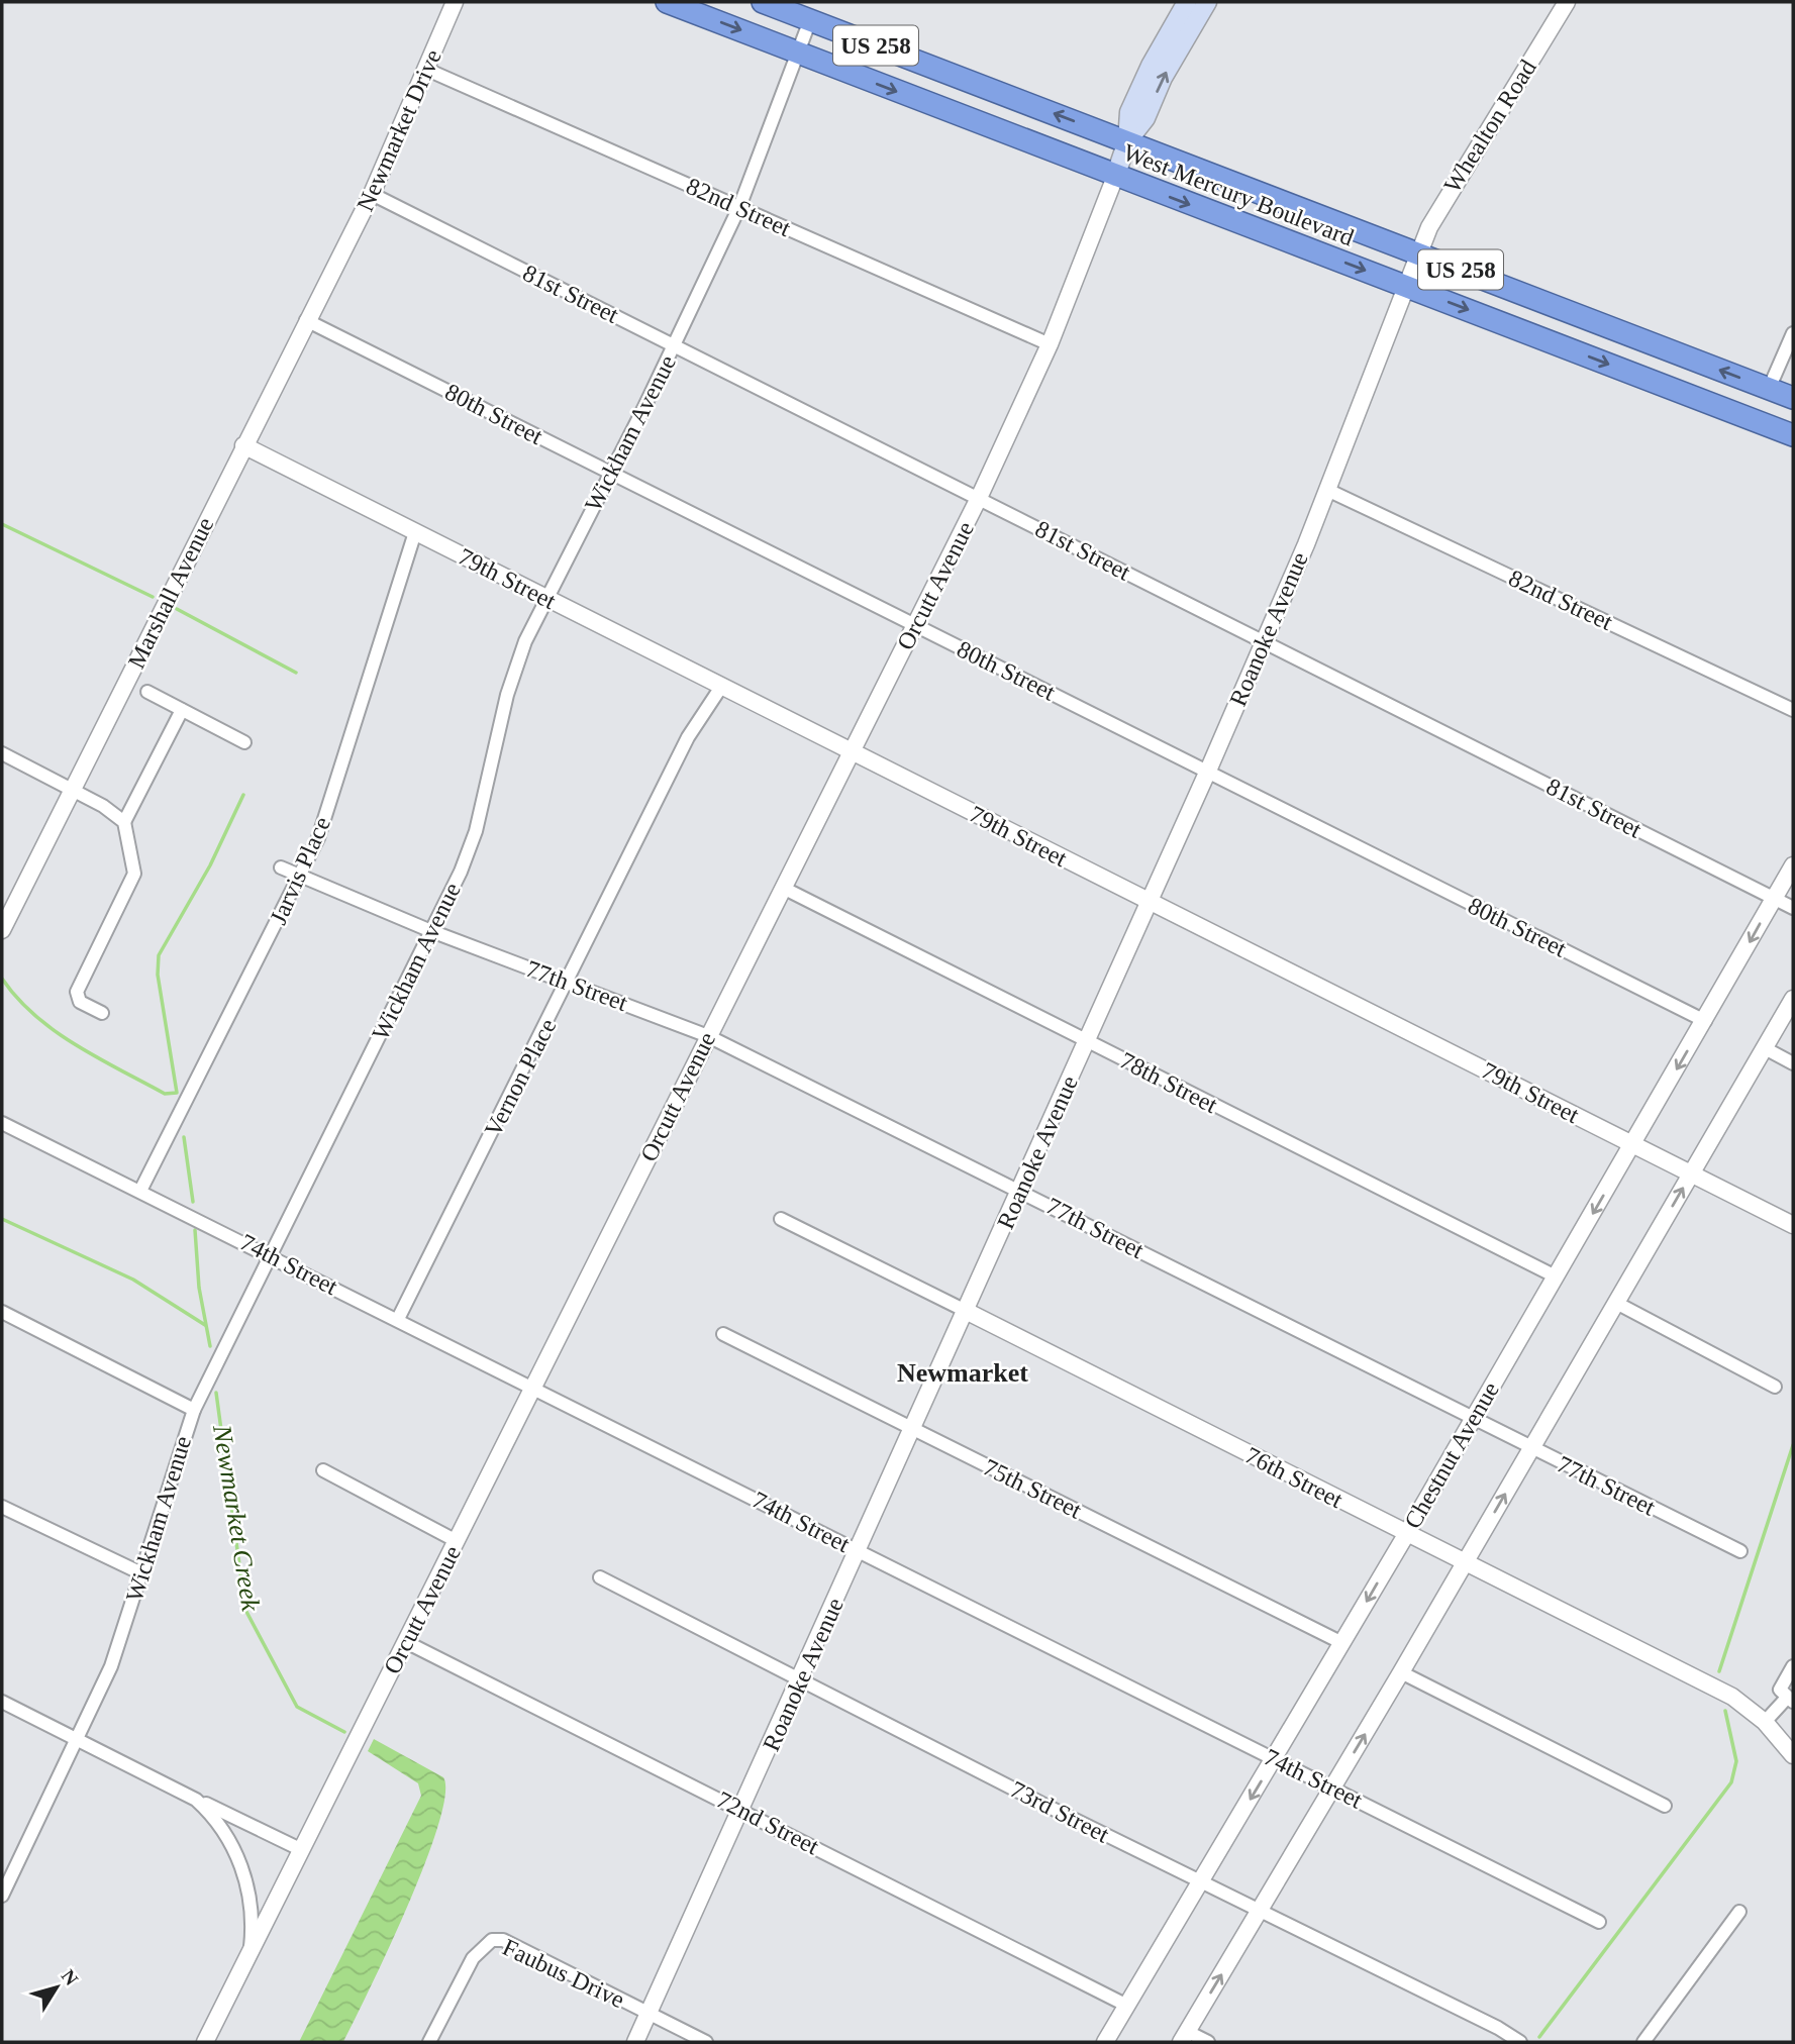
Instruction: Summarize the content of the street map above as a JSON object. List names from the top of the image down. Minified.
{"streets":{"highway":["US 258","West Mercury Boulevard"],"main road":["Orcutt Avenue"],"street":["Whealton Road","Newmarket Drive","82nd Street","81st Street","80th Street","Wickham Avenue","79th Street","Marshall Avenue","Roanoke Avenue","Jarvis Place","77th Street","Vernon Place","78th Street","74th Street","Chestnut Avenue","76th Street","75th Street","73rd Street","72nd Street","Faubus Drive"]},"crossings":[["Whealton Road","West Mercury Boulevard"],["Whealton Road","Roanoke Avenue"],["Newmarket Drive","82nd Street"],["Newmarket Drive","81st Street"],["Newmarket Drive","Marshall Avenue"],["West Mercury Boulevard","Wickham Avenue"],["West Mercury Boulevard","Orcutt Avenue"],["West Mercury Boulevard","Roanoke Avenue"],["82nd Street","Wickham Avenue"],["82nd Street","Orcutt Avenue"],["82nd Street","Roanoke Avenue"],["81st Street","Wickham Avenue"],["81st Street","Orcutt Avenue"],["81st Street","Roanoke Avenue"],["81st Street","Chestnut Avenue"],["80th Street","Wickham Avenue"],["80th Street","Orcutt Avenue"],["80th Street","Marshall Avenue"],["80th Street","Roanoke Avenue"],["80th Street","Chestnut Avenue"],["Wickham Avenue","79th Street"],["Wickham Avenue","77th Street"],["Wickham Avenue","74th Street"],["79th Street","Orcutt Avenue"],["79th Street","Marshall Avenue"],["79th Street","Roanoke Avenue"],["79th Street","Jarvis Place"],["79th Street","Vernon Place"],["79th Street","Chestnut Avenue"],["Orcutt Avenue","77th Street"],["Orcutt Avenue","78th Street"],["Orcutt Avenue","74th Street"],["Orcutt Avenue","72nd Street"],["Roanoke Avenue","77th Street"],["Roanoke Avenue","78th Street"],["Roanoke Avenue","74th Street"],["Roanoke Avenue","76th Street"],["Roanoke Avenue","75th Street"],["Roanoke Avenue","73rd Street"],["Roanoke Avenue","72nd Street"],["Roanoke Avenue","Faubus Drive"],["Jarvis Place","77th Street"],["Jarvis Place","74th Street"],["77th Street","Vernon Place"],["77th Street","Chestnut Avenue"],["Vernon Place","74th Street"],["78th Street","Chestnut Avenue"],["74th Street","Chestnut Avenue"],["Chestnut Avenue","76th Street"],["Chestnut Avenue","75th Street"],["Chestnut Avenue","73rd Street"],["Chestnut Avenue","72nd Street"]],"districts":["Newmarket"],"water":["Newmarket Creek"],"north":"top right"}
